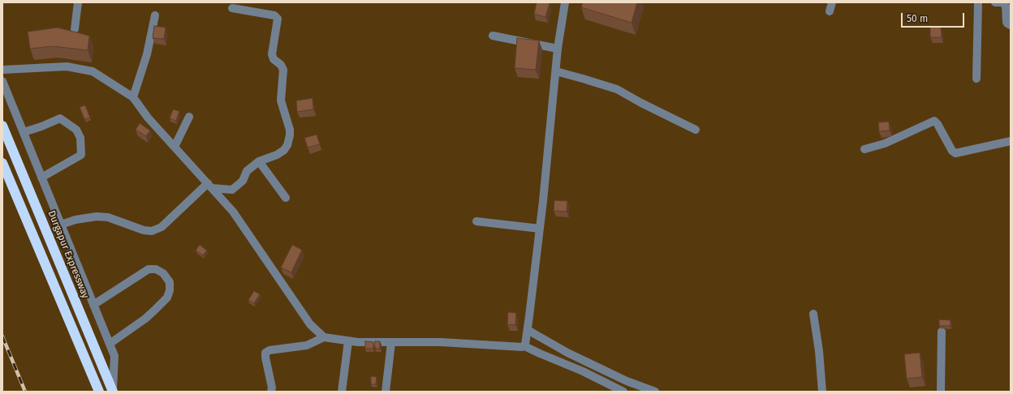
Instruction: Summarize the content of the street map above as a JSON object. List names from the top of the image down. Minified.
{"streets":{"highway":["Durgapur Expressway"]},"scale_bar":"50 m"}
